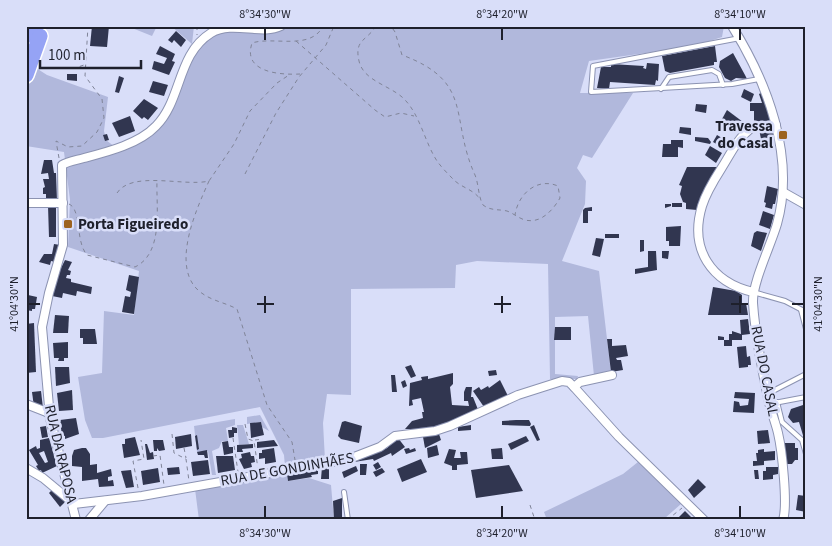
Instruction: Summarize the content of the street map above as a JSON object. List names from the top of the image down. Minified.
{"streets":{"street":["RUA DO CASAL","RUA DA RAPOSA","RUA DE GONDINHÃES"]},"crossings":[["RUA DA RAPOSA","RUA DE GONDINHÃES"]],"places":{"transit":["Travessa do Casal","Porta Figueiredo"]},"scale_bar":"100 m","coordinates":["8°34'30\"W","8°34'20\"W","8°34'10\"W","41°04'30\"N"]}
